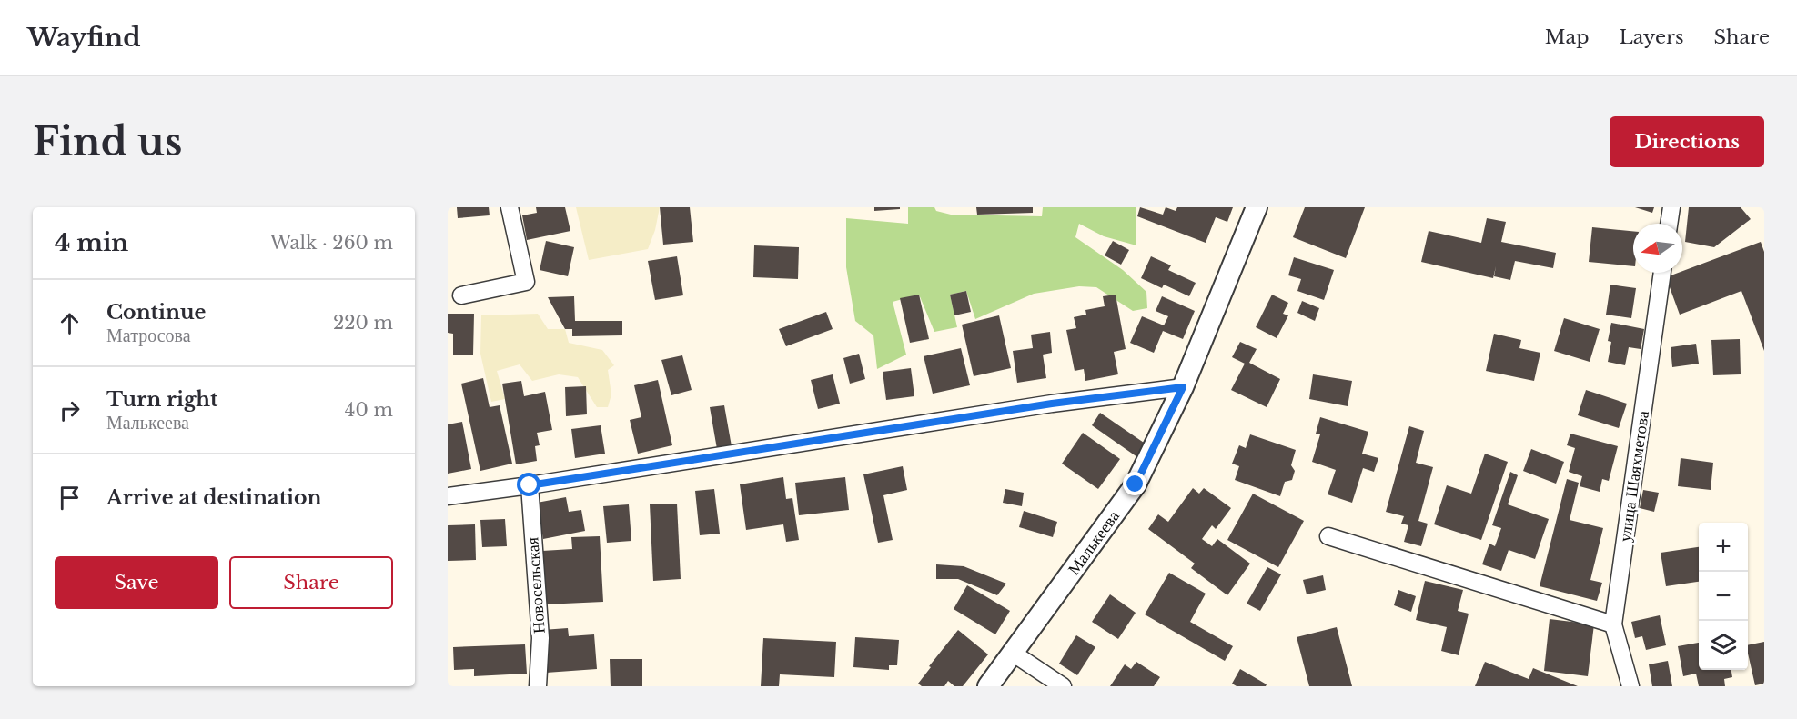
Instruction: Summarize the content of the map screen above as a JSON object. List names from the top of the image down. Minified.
{"streets":{"street":["улица Шаяхметова","Малькеева","Новосельская"]},"north":"left","page":{"header":"Wayfind","nav":["Map","Layers","Share"],"buttons":["Directions",["Save","Share"]],"title":"Find us","heading":["4 min","Walk · 260 m"],"list":[["Continue","Матросова","220 m"],["Turn right","Малькеева","40 m"],"Arrive at destination"],"map_buttons":["+","−"]}}
